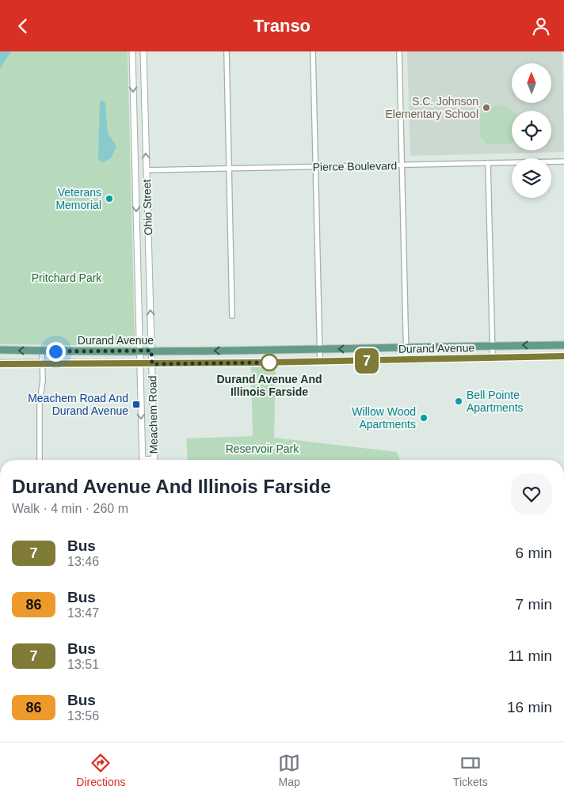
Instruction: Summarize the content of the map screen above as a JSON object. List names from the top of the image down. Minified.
{"streets":{"main road":["Durand Avenue"],"street":["Pierce Boulevard","Ohio Street","Meachem Road"]},"crossings":[["Pierce Boulevard","Ohio Street"],["Ohio Street","Durand Avenue"],["Ohio Street","Meachem Road"],["Durand Avenue","Meachem Road"]],"parks":["Pritchard Park","Reservoir Park"],"places":{"other":["S.C. Johnson Elementary School","Veterans Memorial","Durand Avenue And Illinois Farside","Bell Pointe Apartments","Willow Wood Apartments"],"transit":["Meachem Road And Durand Avenue"]},"lines":["bus line 7"],"north":"top","page":{"header":"Transo","on_map":"7","heading":["Durand Avenue And Illinois Farside","Walk · 4 min · 260 m"],"list":[{"mark":"7","name":"Bus","note":"13:46","value":"6 min"},{"mark":"86","name":"Bus","note":"13:47","value":"7 min"},{"mark":"7","name":"Bus","note":"13:51","value":"11 min"},{"mark":"86","name":"Bus","note":"13:56","value":"16 min"}],"tabs":["Directions","Map","Tickets"]}}
